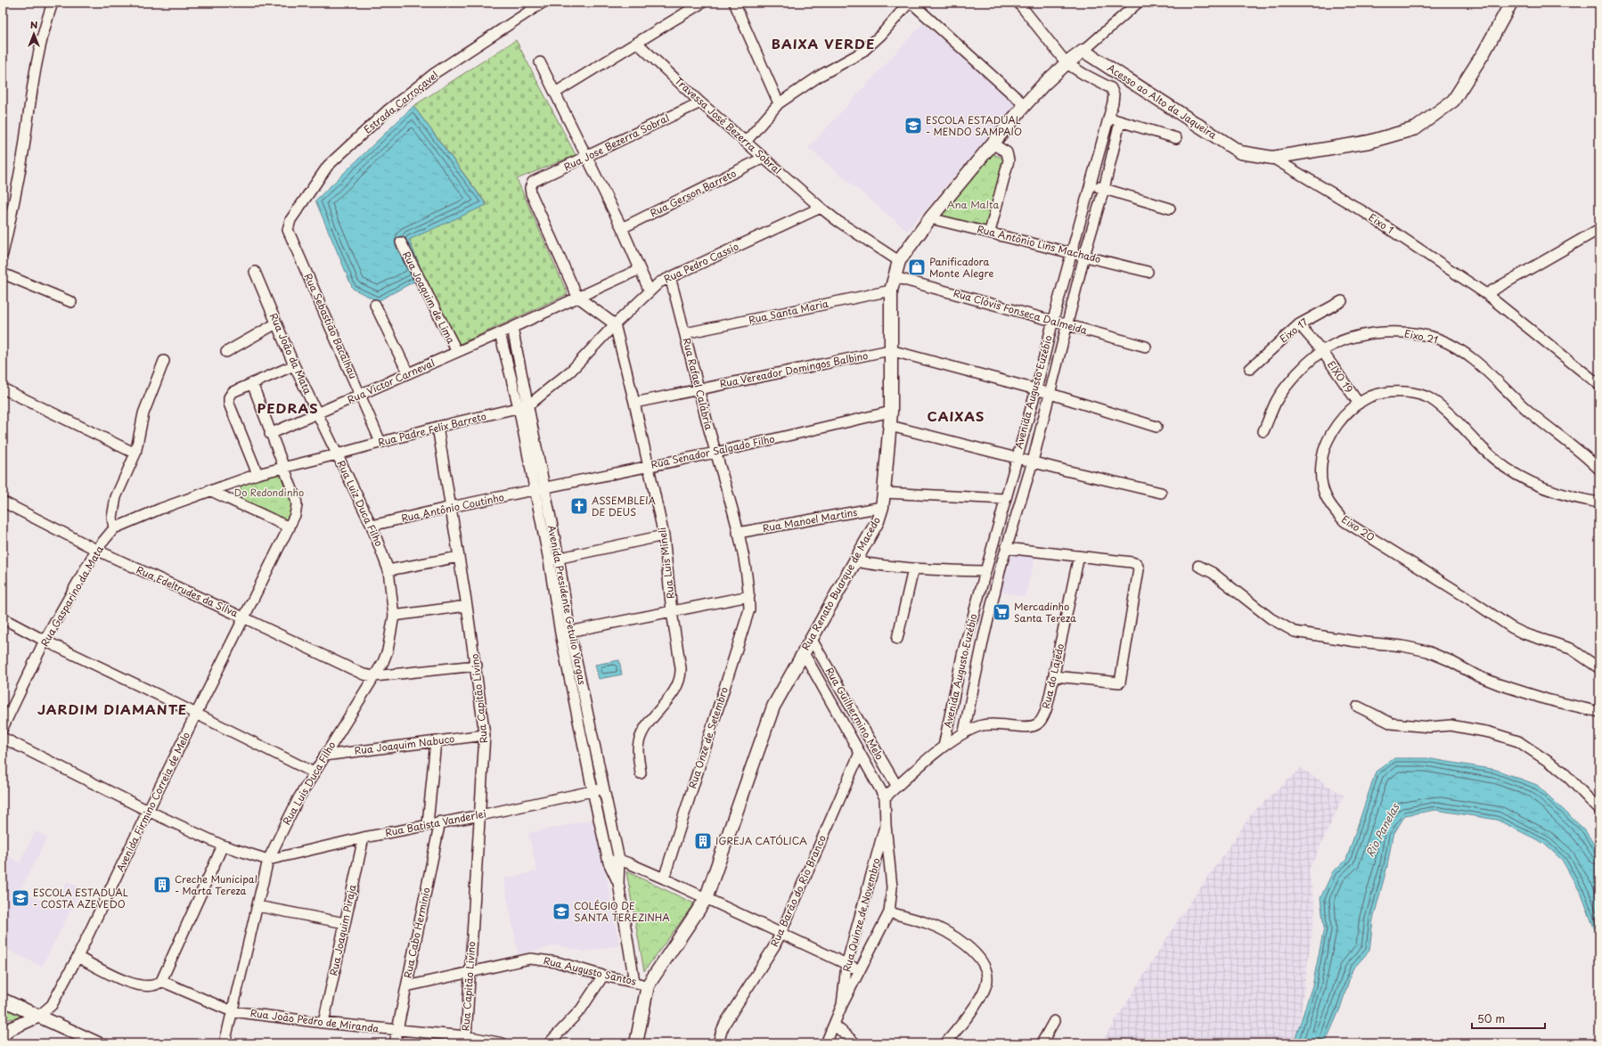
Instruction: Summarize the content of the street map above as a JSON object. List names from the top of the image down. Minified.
{"streets":{"street":["Acesso ao Alto da Jaqueira","Estrada Carroçavel","Travessa José Bezerra Sobral","Rua Jose Bezerra Sobral","Rua Gerson Barreto","Eixo 1","Rua Antônio Lins Machado","Rua Pedro Cassio","Rua Joaquim de Lima","Rua Santa Maria","Rua Clóvis Fonseca Dalmeida","Rua Sebastião Bacalhau","Eixo 17","Eixo 21","Rua João da Mata","Rua Vereador Domingos Balbino","EIXO 19","Rua Victor Carneval","Rua Rafael Calábria","Avenida Augusto Euzébio","Rua Padre Felix Barreto","Rua Senador Salgado Filho","Rua Luiz Duca Filho","Rua Antônio Coutinho","Rua Manoel Martins","Eixo 20","Rua Luis Mineli","Rua Renato Buarque de Macedo","Rua Edeltrudes da Silva","Rua Gasparino da Mata","Avenida Presidente Getulio Vargas","Rua do Lajedo","Rua Capitão Livino","Rua Guilhermino Melo","Rua Onze de Setembro","Rua Joaquim Nabuco","Rua Luis Duca Filho","Avenida Firmino Correia de Melo","Rua Batista Vanderlei","Rua Barão do Rio Branco","Rua Quinze de Novembro","Rua Joaquim Piraja","Rua Cabo Herminio","Rua Augusto Santos","Rua João Pedro de Miranda"]},"crossings":[["Acesso ao Alto da Jaqueira","Eixo 1"],["Acesso ao Alto da Jaqueira","Rua Renato Buarque de Macedo"],["Estrada Carroçavel","Rua Sebastião Bacalhau"],["Travessa José Bezerra Sobral","Rua Jose Bezerra Sobral"],["Travessa José Bezerra Sobral","Rua Gerson Barreto"],["Travessa José Bezerra Sobral","Rua Pedro Cassio"],["Rua Jose Bezerra Sobral","Rua Victor Carneval"],["Rua Antônio Lins Machado","Avenida Augusto Euzébio"],["Rua Antônio Lins Machado","Rua Renato Buarque de Macedo"],["Rua Pedro Cassio","Rua Rafael Calábria"],["Rua Pedro Cassio","Rua Padre Felix Barreto"],["Rua Pedro Cassio","Rua Luis Mineli"],["Rua Pedro Cassio","Avenida Presidente Getulio Vargas"],["Rua Joaquim de Lima","Rua Victor Carneval"],["Rua Santa Maria","Rua Rafael Calábria"],["Rua Santa Maria","Rua Renato Buarque de Macedo"],["Rua Clóvis Fonseca Dalmeida","Avenida Augusto Euzébio"],["Rua Clóvis Fonseca Dalmeida","Rua Renato Buarque de Macedo"],["Rua Sebastião Bacalhau","Rua Victor Carneval"],["Rua Sebastião Bacalhau","Rua Padre Felix Barreto"],["Eixo 17","EIXO 19"],["Eixo 21","EIXO 19"],["Rua João da Mata","Rua Victor Carneval"],["Rua João da Mata","Rua Padre Felix Barreto"],["Rua João da Mata","Rua Luiz Duca Filho"],["Rua Vereador Domingos Balbino","Rua Rafael Calábria"],["Rua Vereador Domingos Balbino","Rua Luis Mineli"],["Rua Vereador Domingos Balbino","Rua Renato Buarque de Macedo"],["EIXO 19","Eixo 20"],["Rua Victor Carneval","Avenida Presidente Getulio Vargas"],["Rua Victor Carneval","Avenida Firmino Correia de Melo"],["Rua Rafael Calábria","Rua Senador Salgado Filho"],["Rua Rafael Calábria","Rua Manoel Martins"],["Rua Rafael Calábria","Rua Onze de Setembro"],["Avenida Augusto Euzébio","Rua Renato Buarque de Macedo"],["Avenida Augusto Euzébio","Rua do Lajedo"],["Rua Padre Felix Barreto","Rua Luiz Duca Filho"],["Rua Padre Felix Barreto","Rua Gasparino da Mata"],["Rua Padre Felix Barreto","Avenida Presidente Getulio Vargas"],["Rua Padre Felix Barreto","Rua Capitão Livino"],["Rua Padre Felix Barreto","Avenida Firmino Correia de Melo"],["Rua Senador Salgado Filho","Rua Antônio Coutinho"],["Rua Senador Salgado Filho","Rua Luis Mineli"],["Rua Senador Salgado Filho","Rua Renato Buarque de Macedo"],["Rua Senador Salgado Filho","Avenida Presidente Getulio Vargas"],["Rua Luiz Duca Filho","Rua Antônio Coutinho"],["Rua Luiz Duca Filho","Rua Edeltrudes da Silva"],["Rua Luiz Duca Filho","Rua Luis Duca Filho"],["Rua Antônio Coutinho","Avenida Presidente Getulio Vargas"],["Rua Antônio Coutinho","Rua Capitão Livino"],["Rua Manoel Martins","Rua Renato Buarque de Macedo"],["Rua Renato Buarque de Macedo","Rua Guilhermino Melo"],["Rua Renato Buarque de Macedo","Rua Augusto Santos"],["Rua Edeltrudes da Silva","Rua Gasparino da Mata"],["Rua Edeltrudes da Silva","Rua Luis Duca Filho"],["Rua Edeltrudes da Silva","Avenida Firmino Correia de Melo"],["Avenida Presidente Getulio Vargas","Rua Batista Vanderlei"],["Avenida Presidente Getulio Vargas","Rua Augusto Santos"],["Rua do Lajedo","Rua Guilhermino Melo"],["Rua do Lajedo","Rua Quinze de Novembro"],["Rua Capitão Livino","Rua Joaquim Nabuco"],["Rua Capitão Livino","Rua Batista Vanderlei"],["Rua Capitão Livino","Rua Augusto Santos"],["Rua Capitão Livino","Rua João Pedro de Miranda"],["Rua Joaquim Nabuco","Rua Luis Duca Filho"],["Rua Luis Duca Filho","Rua Batista Vanderlei"],["Rua Luis Duca Filho","Rua João Pedro de Miranda"],["Rua Batista Vanderlei","Rua Joaquim Piraja"],["Rua Batista Vanderlei","Rua Cabo Herminio"],["Rua Joaquim Piraja","Rua João Pedro de Miranda"],["Rua Cabo Herminio","Rua Augusto Santos"],["Rua Cabo Herminio","Rua João Pedro de Miranda"]],"districts":["BAIXA VERDE","PEDRAS","CAIXAS","JARDIM DIAMANTE"],"water":["Rio Panelas"],"parks":["Ana Malta","Do Redondinho"],"places":{"school or university":["ESCOLA ESTADUAL - MENDO SAMPAIO","ESCOLA ESTADUAL - COSTA AZEVEDO","COLÉGIO DE SANTA TEREZINHA"],"shop":["Panificadora Monte Alegre"],"church":["ASSEMBLEIA DE DEUS"],"supermarket":["Mercadinho Santa Tereza"],"building":["IGREJA CATÓLICA","Creche Municipal - Marta Tereza"]},"scale_bar":"50 m","north":"top"}
